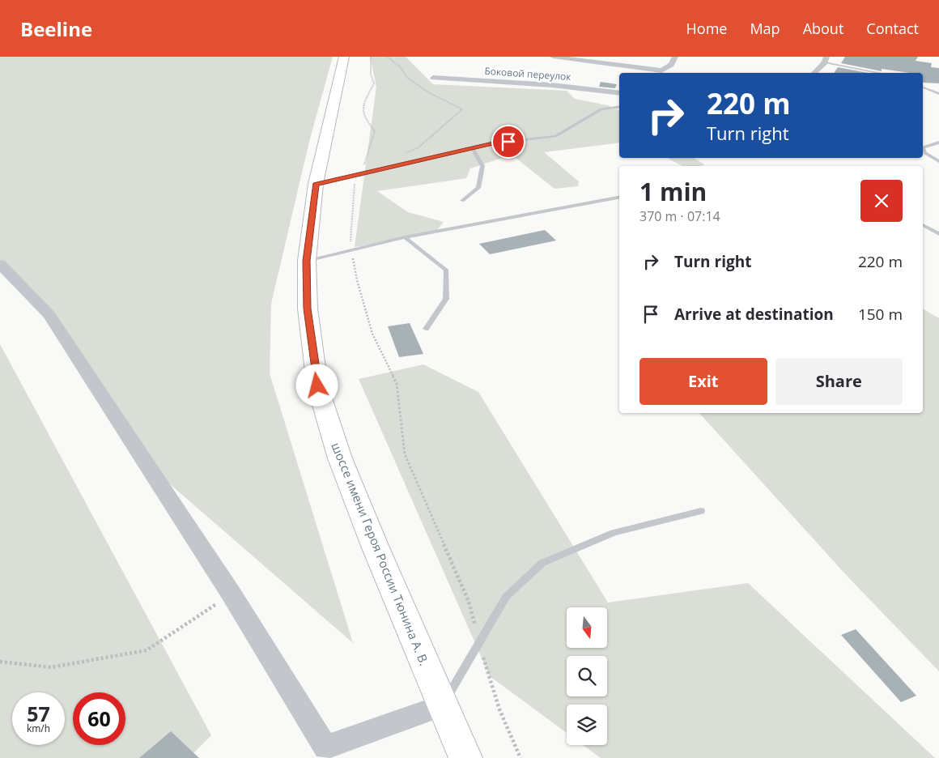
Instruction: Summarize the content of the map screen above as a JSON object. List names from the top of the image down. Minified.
{"streets":{"main road":["шоссе имени Героя России Тюнина А. В."],"street":["Боковой переулок"]},"north":"bottom","page":{"header":"Beeline","nav":["Home","Map","About","Contact"],"turn":["220 m","Turn right"],"heading":["1 min","370 m · 07:14"],"list":[{"name":"Turn right","value":"220 m"},{"name":"Arrive at destination","value":"150 m"}],"buttons":["Exit","Share"],"speed":"57 km/h","limit":"60"}}
